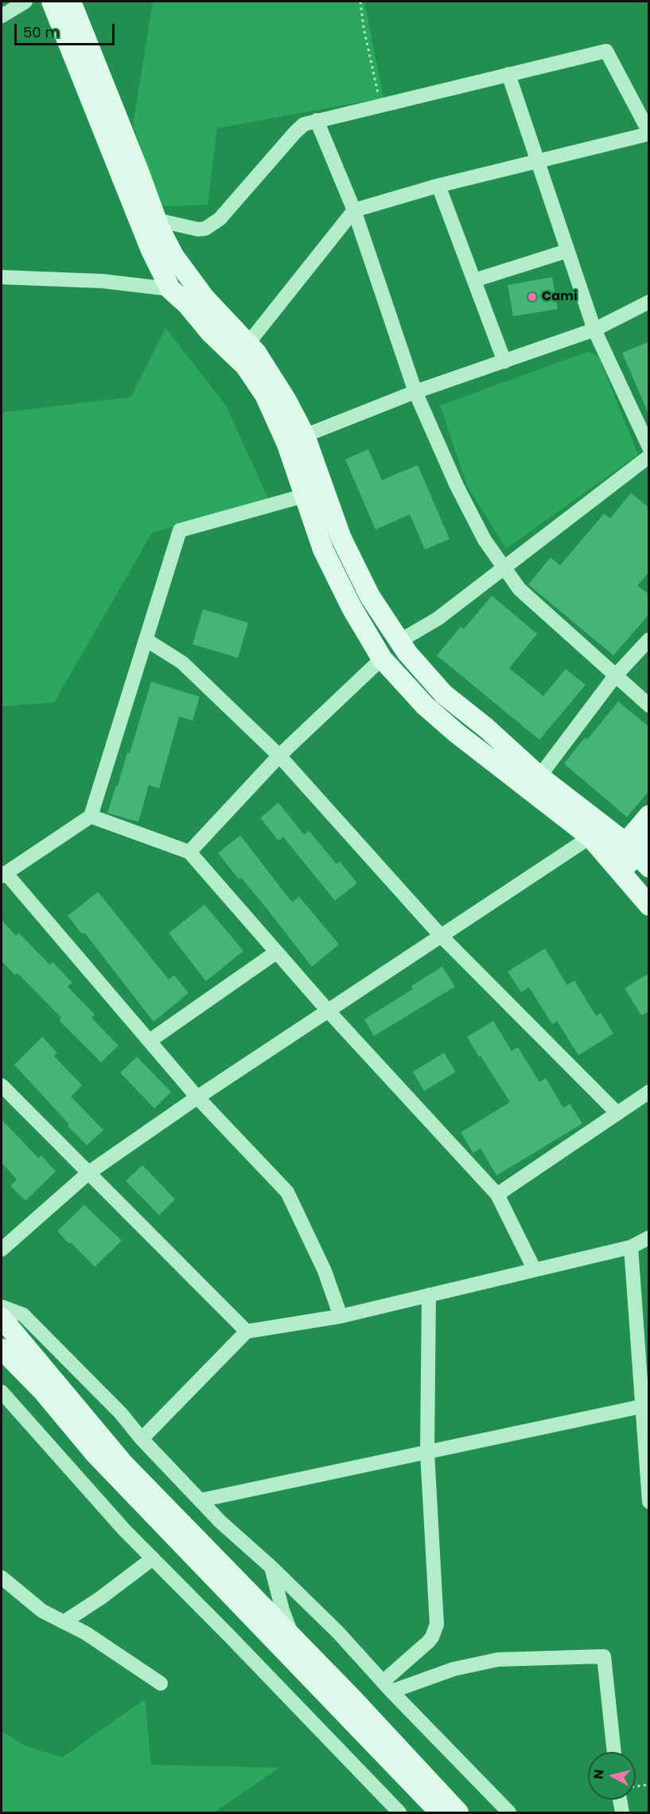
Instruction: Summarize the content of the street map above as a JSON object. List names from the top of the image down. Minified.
{"places":["Cami"],"scale_bar":"50 m","north":"left"}
